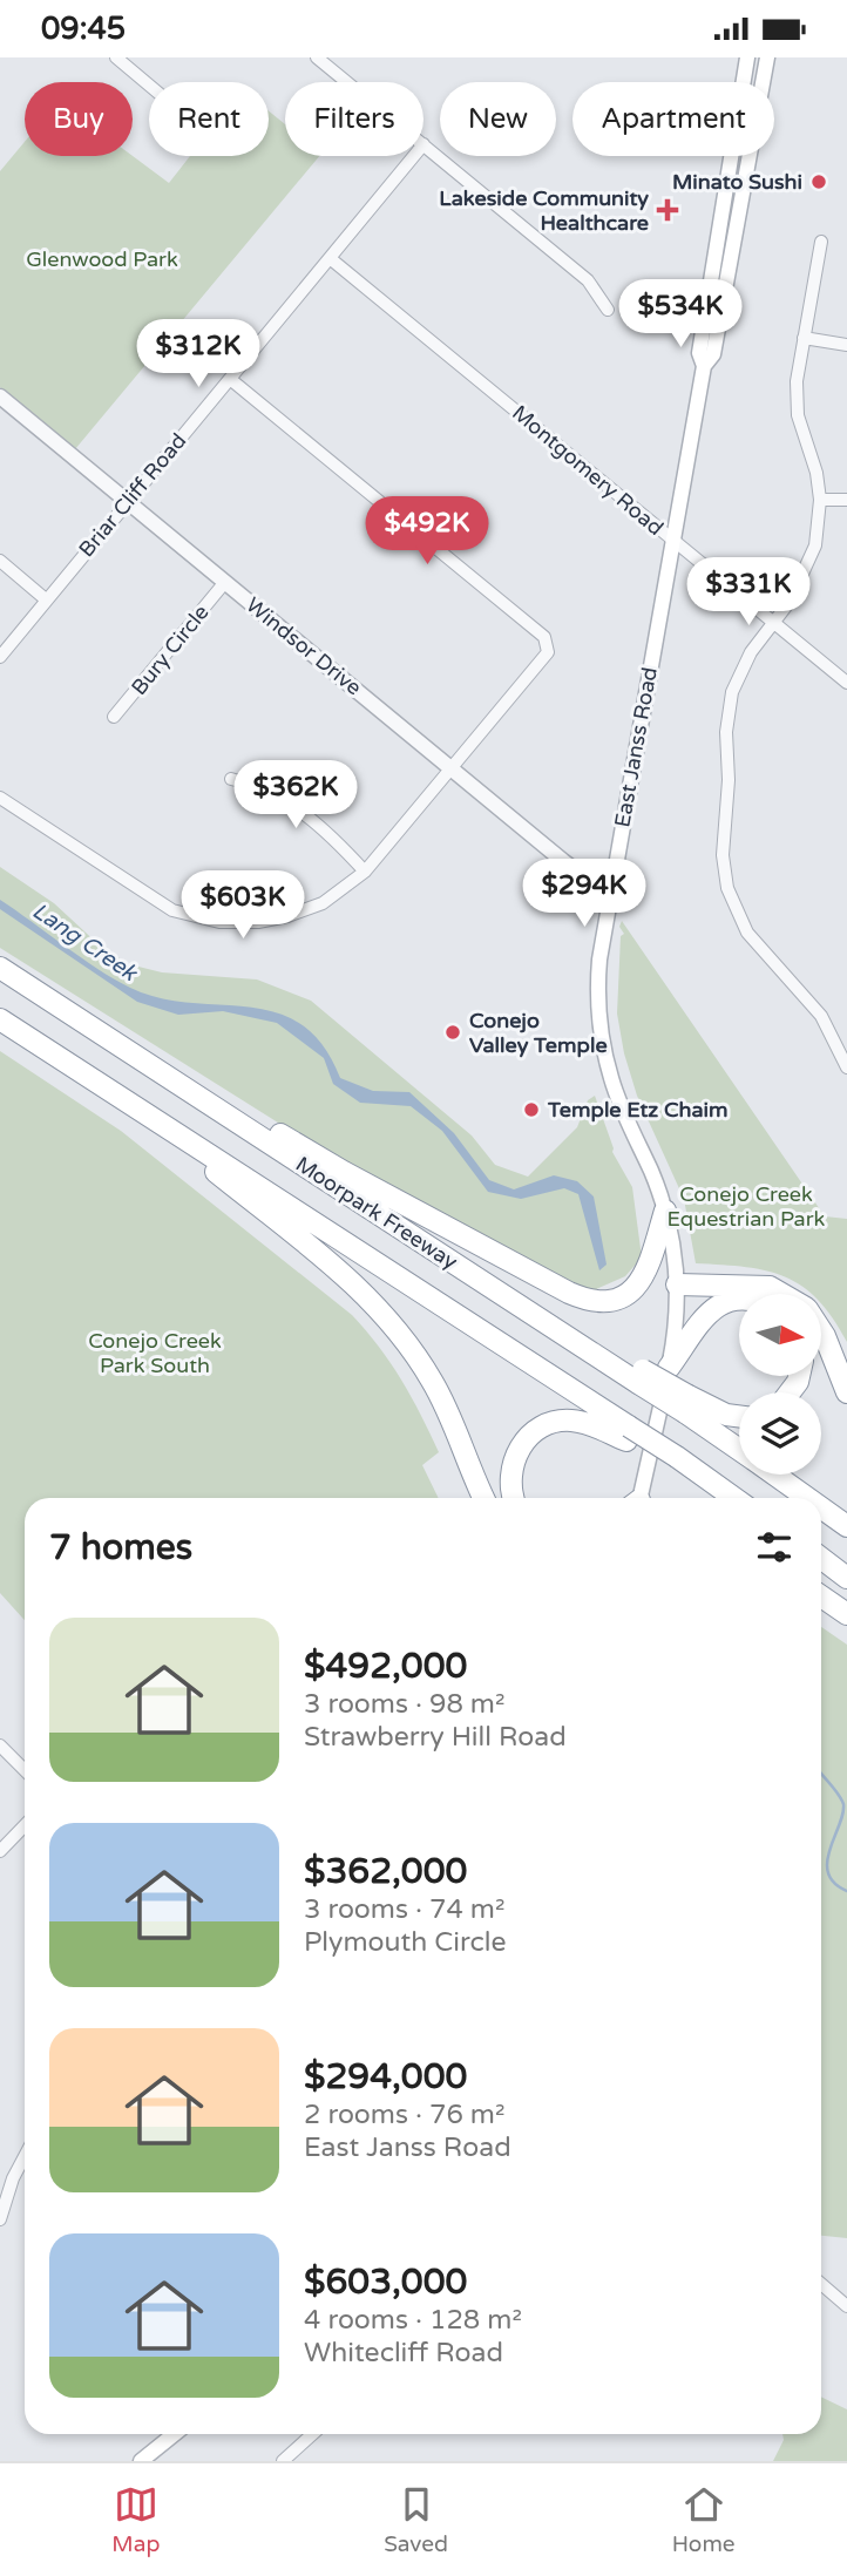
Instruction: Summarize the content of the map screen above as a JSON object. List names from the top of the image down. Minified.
{"streets":{"highway":["Moorpark Freeway"],"main road":["East Janss Road"],"street":["Montgomery Road","Briar Cliff Road","Windsor Drive","Bury Circle"]},"crossings":[["Montgomery Road","Briar Cliff Road"],["Montgomery Road","East Janss Road"],["Briar Cliff Road","Windsor Drive"],["Windsor Drive","Bury Circle"],["Windsor Drive","East Janss Road"]],"water":["Lang Creek"],"parks":["Glenwood Park","Conejo Creek Equestrian Park","Conejo Creek Park South"],"places":{"other":["Minato Sushi","Conejo Valley Temple","Temple Etz Chaim"],"health":["Lakeside Community Healthcare"]},"north":"right","page":{"status":"09:45","chip":["Buy","Rent","Filters","New","Apartment"],"price":["$534K","$312K","$492K","$331K","$362K","$294K","$603K"],"heading":"7 homes","list":[{"name":"$492,000","note":"3 rooms · 98 m² · Strawberry Hill Road"},{"name":"$362,000","note":"3 rooms · 74 m² · Plymouth Circle"},{"name":"$294,000","note":"2 rooms · 76 m² · East Janss Road"},{"name":"$603,000","note":"4 rooms · 128 m² · Whitecliff Road"}],"tabs":["Map","Saved","Home"]}}
